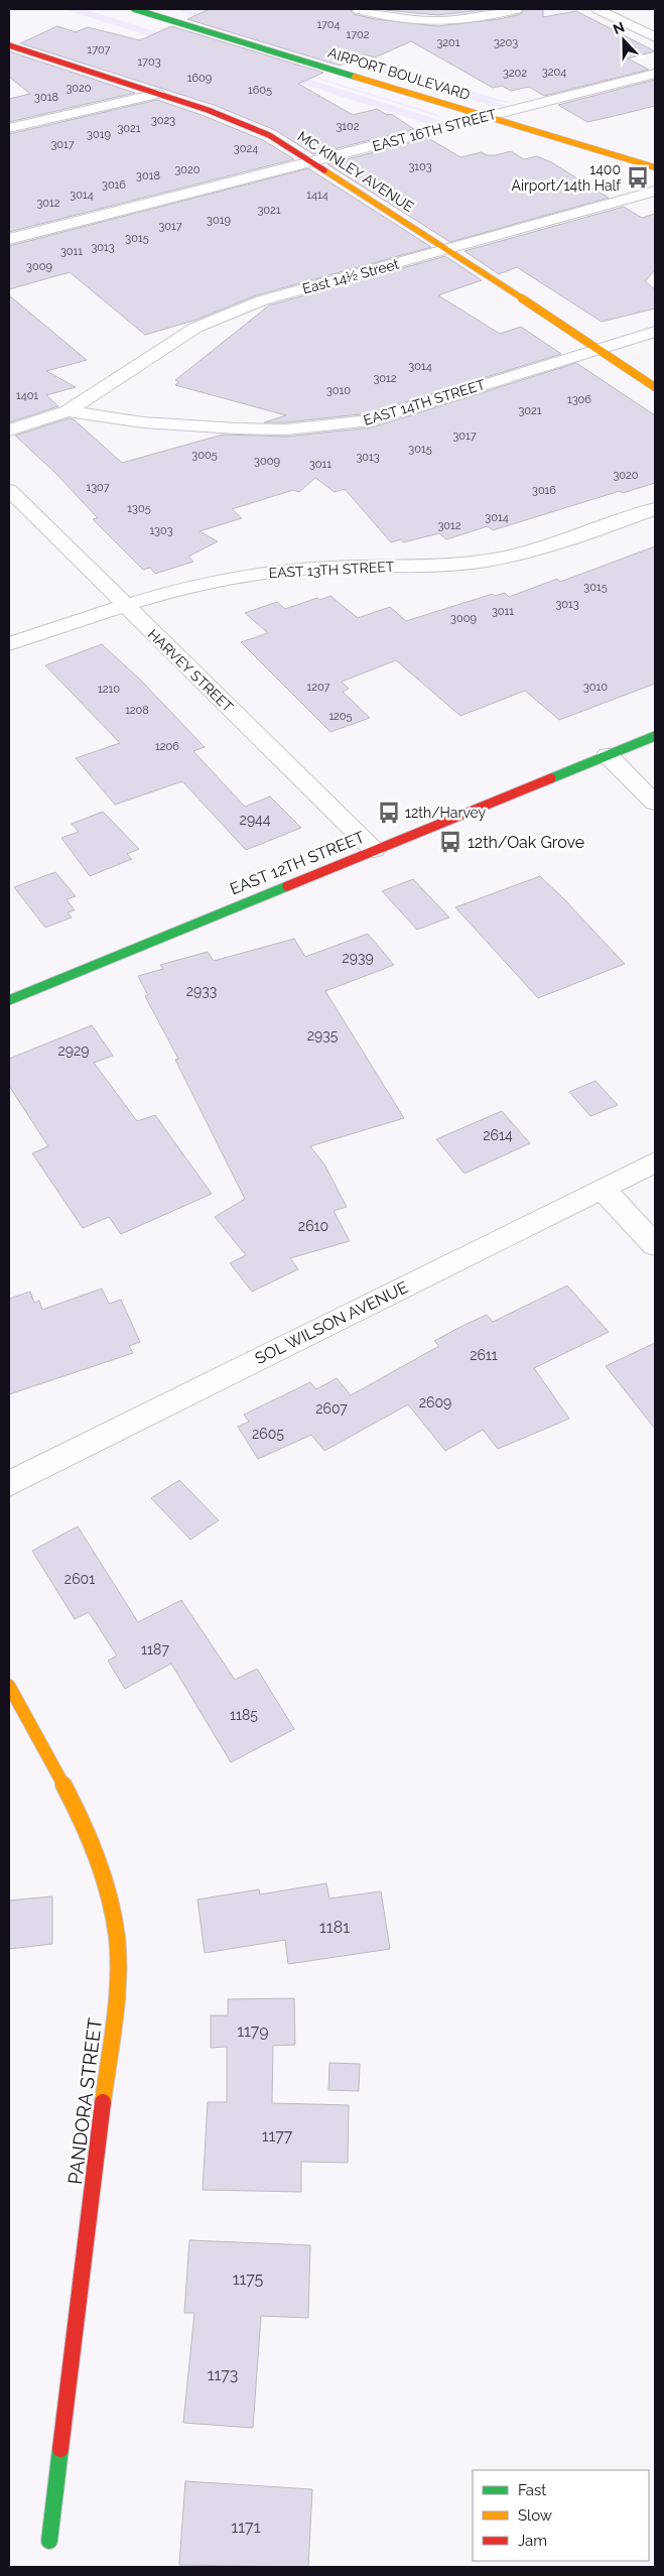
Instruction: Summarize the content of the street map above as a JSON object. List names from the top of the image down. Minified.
{"streets":{"street":["AIRPORT BOULEVARD","EAST 16TH STREET","MC KINLEY AVENUE","East 14½ Street","EAST 14TH STREET","EAST 13TH STREET","HARVEY STREET","EAST 12TH STREET","SOL WILSON AVENUE","PANDORA STREET"]},"crossings":[["AIRPORT BOULEVARD","EAST 16TH STREET"],["EAST 16TH STREET","MC KINLEY AVENUE"],["MC KINLEY AVENUE","East 14½ Street"],["MC KINLEY AVENUE","EAST 14TH STREET"],["East 14½ Street","EAST 14TH STREET"],["EAST 13TH STREET","HARVEY STREET"],["HARVEY STREET","EAST 12TH STREET"]],"places":{"bus stop":["1400 Airport/14th Half","12th/Harvey","12th/Oak Grove"]},"house_numbers":["1704","1702","3201","3203","1707","1703","3204","3202","1609","3020","1605","3018","3023","3102","3021","3019","3017","3024","3103","3020","3018","3016","3014","1414","3012","3021","3019","3017","3015","3013","3011","3009","3014","3012","3010","1401","1306","3021","3017","3015","3005","3013","3009","3011","3020","1307","3016","1305","3014","3012","1303","3015","3013","3011","3009","1207","3010","1210","1208","1205","1206","2944","2939","2933","2935","2929","2614","2610","2611","2609","2607","2605","2601","1187","1185","1181","1179","1177","1175","1173","1171"],"legend":["Fast","Slow","Jam"],"north":"top"}
